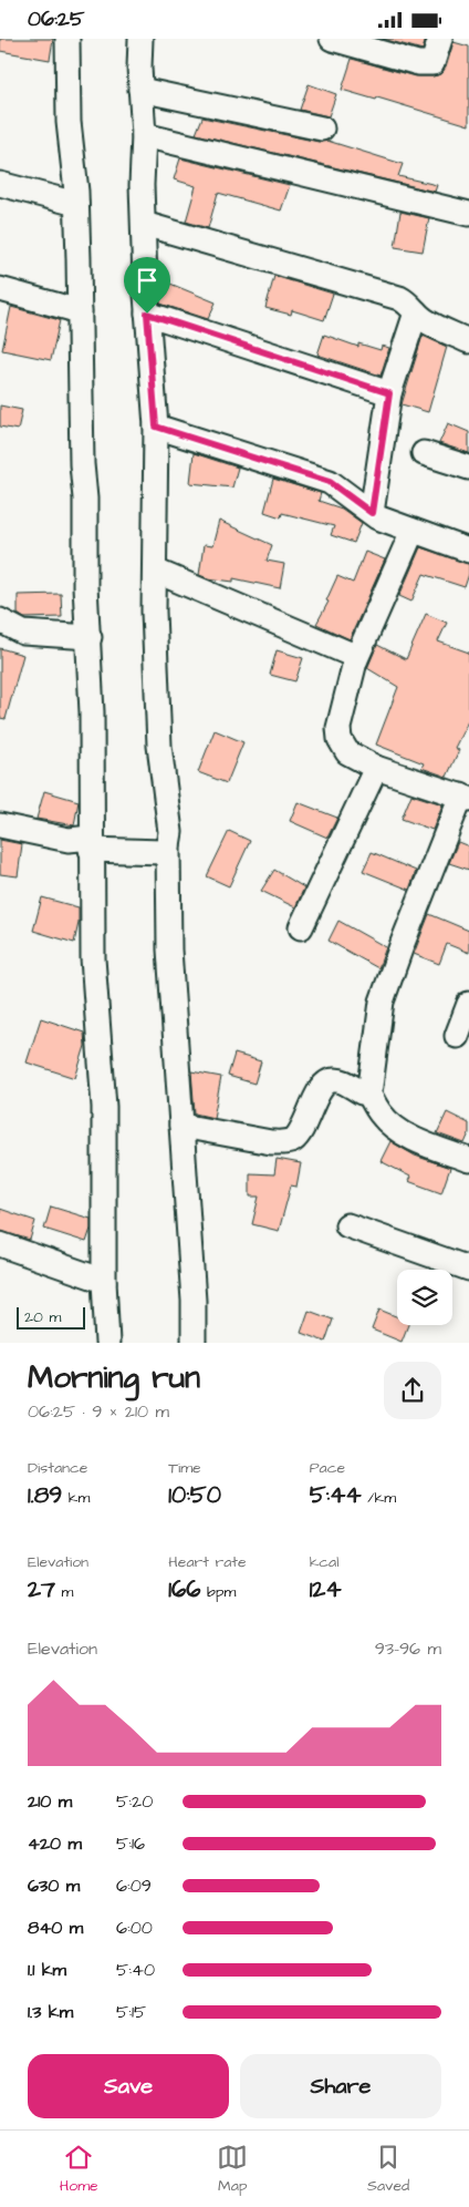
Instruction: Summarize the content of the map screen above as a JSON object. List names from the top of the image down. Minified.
{"scale_bar":"20 m","page":{"status":"06:25","scale":"20 m","heading":["Morning run","06:25 · 9 × 210 m"],"stats":[["Distance","1.89 km"],["Time","10:50"],["Pace","5:44 /km"],["Elevation","27 m"],["Heart rate","166 bpm"],["kcal","124"]],"chart":["Elevation","93–96 m"],"list":[{"name":"210 m","note":"5:20"},{"name":"420 m","note":"5:16"},{"name":"630 m","note":"6:09"},{"name":"840 m","note":"6:00"},{"name":"1.1 km","note":"5:40"},{"name":"1.3 km","note":"5:15"}],"buttons":["Save","Share"],"tabs":["Home","Map","Saved"]}}
